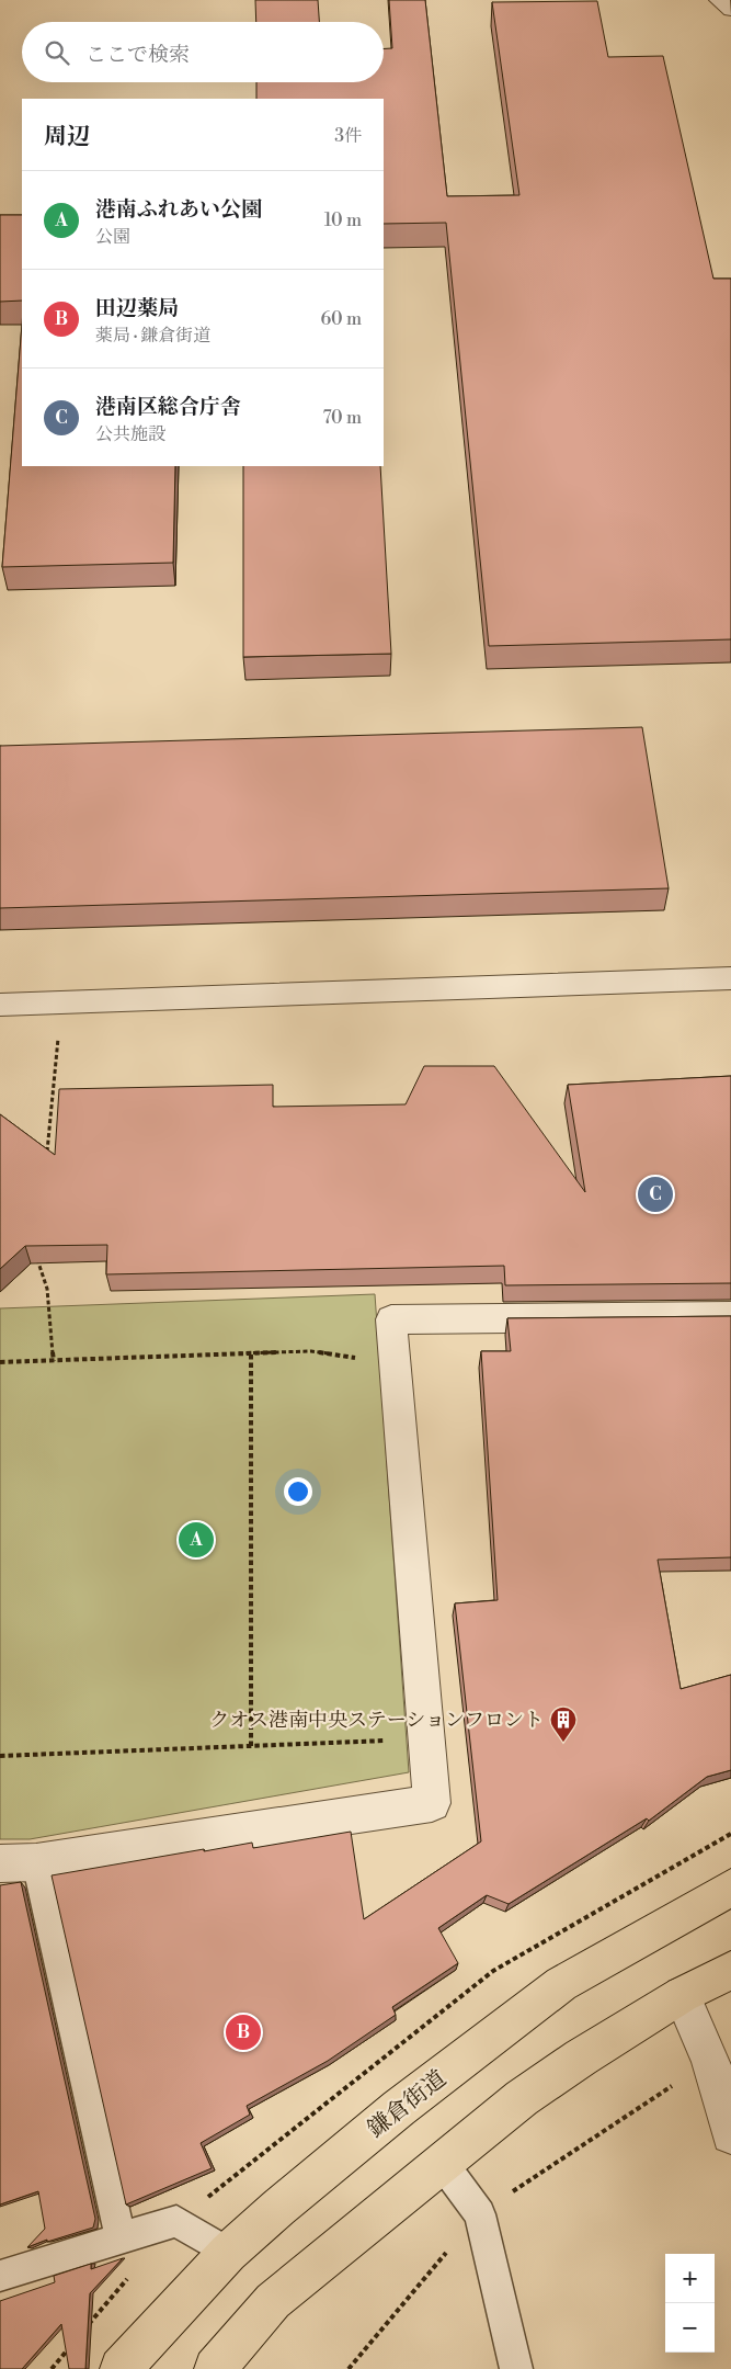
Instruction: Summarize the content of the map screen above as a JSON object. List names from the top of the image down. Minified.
{"streets":{"main road":["鎌倉街道"]},"places":{"building":["クオス港南中央ステーションフロント"]},"page":{"search":"ここで検索","heading":["周辺","3件"],"list":[{"mark":"A","name":"港南ふれあい公園","note":"公園","value":"10 m"},{"mark":"B","name":"田辺薬局","note":"薬局 · 鎌倉街道","value":"60 m"},{"mark":"C","name":"港南区総合庁舎","note":"公共施設","value":"70 m"}],"pins":["C","A","B"],"map_buttons":["+","−"]}}
